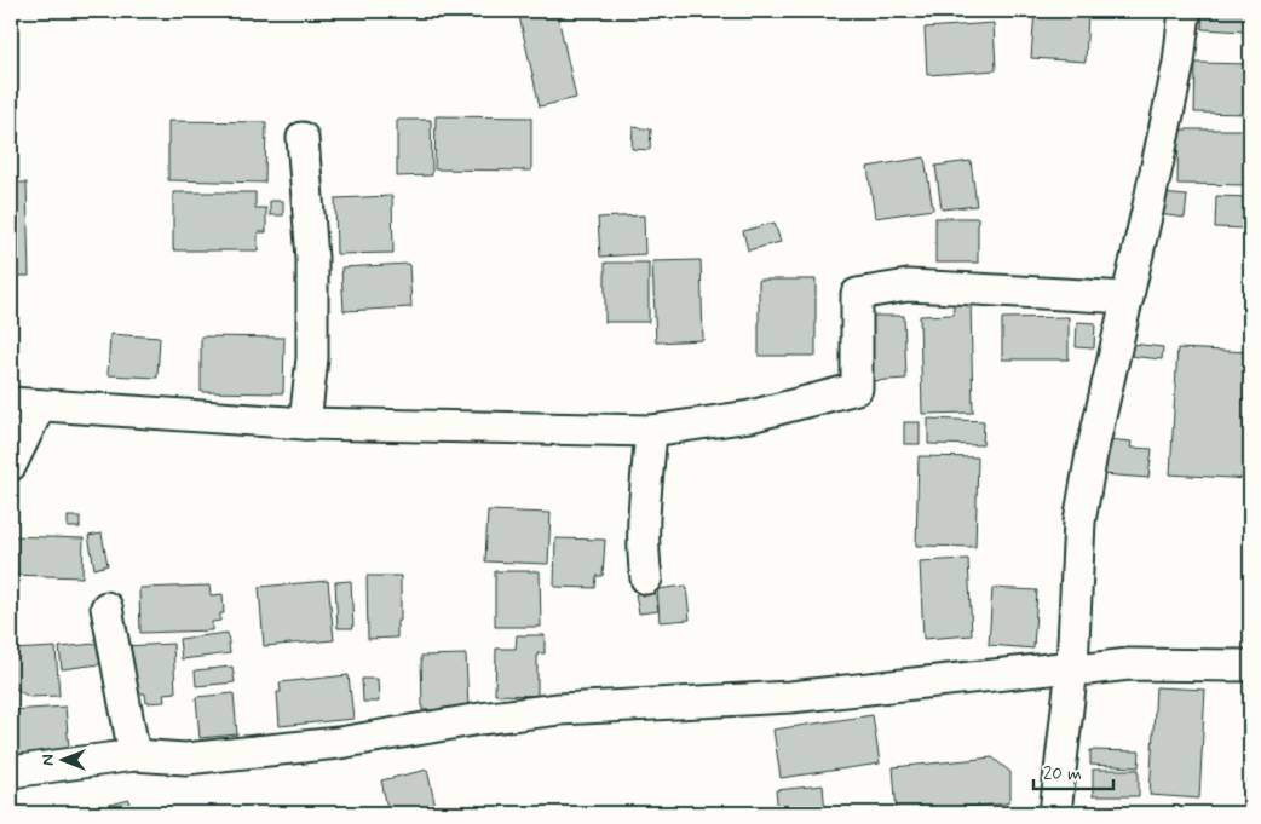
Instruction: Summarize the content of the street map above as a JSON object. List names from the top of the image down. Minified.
{"scale_bar":"20 m","north":"left"}
